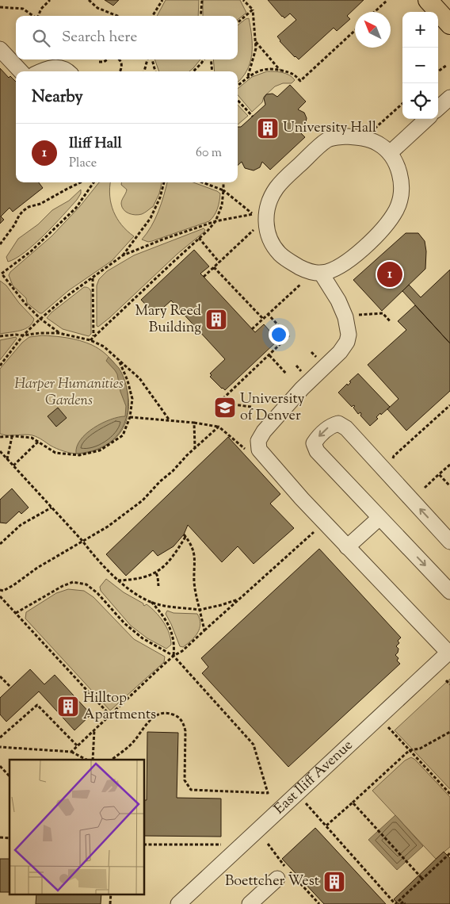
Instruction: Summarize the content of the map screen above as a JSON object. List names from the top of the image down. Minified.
{"streets":{"street":["East Iliff Avenue"]},"parks":["Harper Humanities Gardens"],"places":{"building":["University Hall","Mary Reed Building","Hilltop Apartments","Boettcher West"],"school or university":["University of Denver"]},"north":"top left","page":{"map_buttons":["+","−"],"search":"Search here","heading":"Nearby","list":[{"mark":"1","name":"Iliff Hall","note":"Place","value":"60 m"}],"pins":"1"}}
